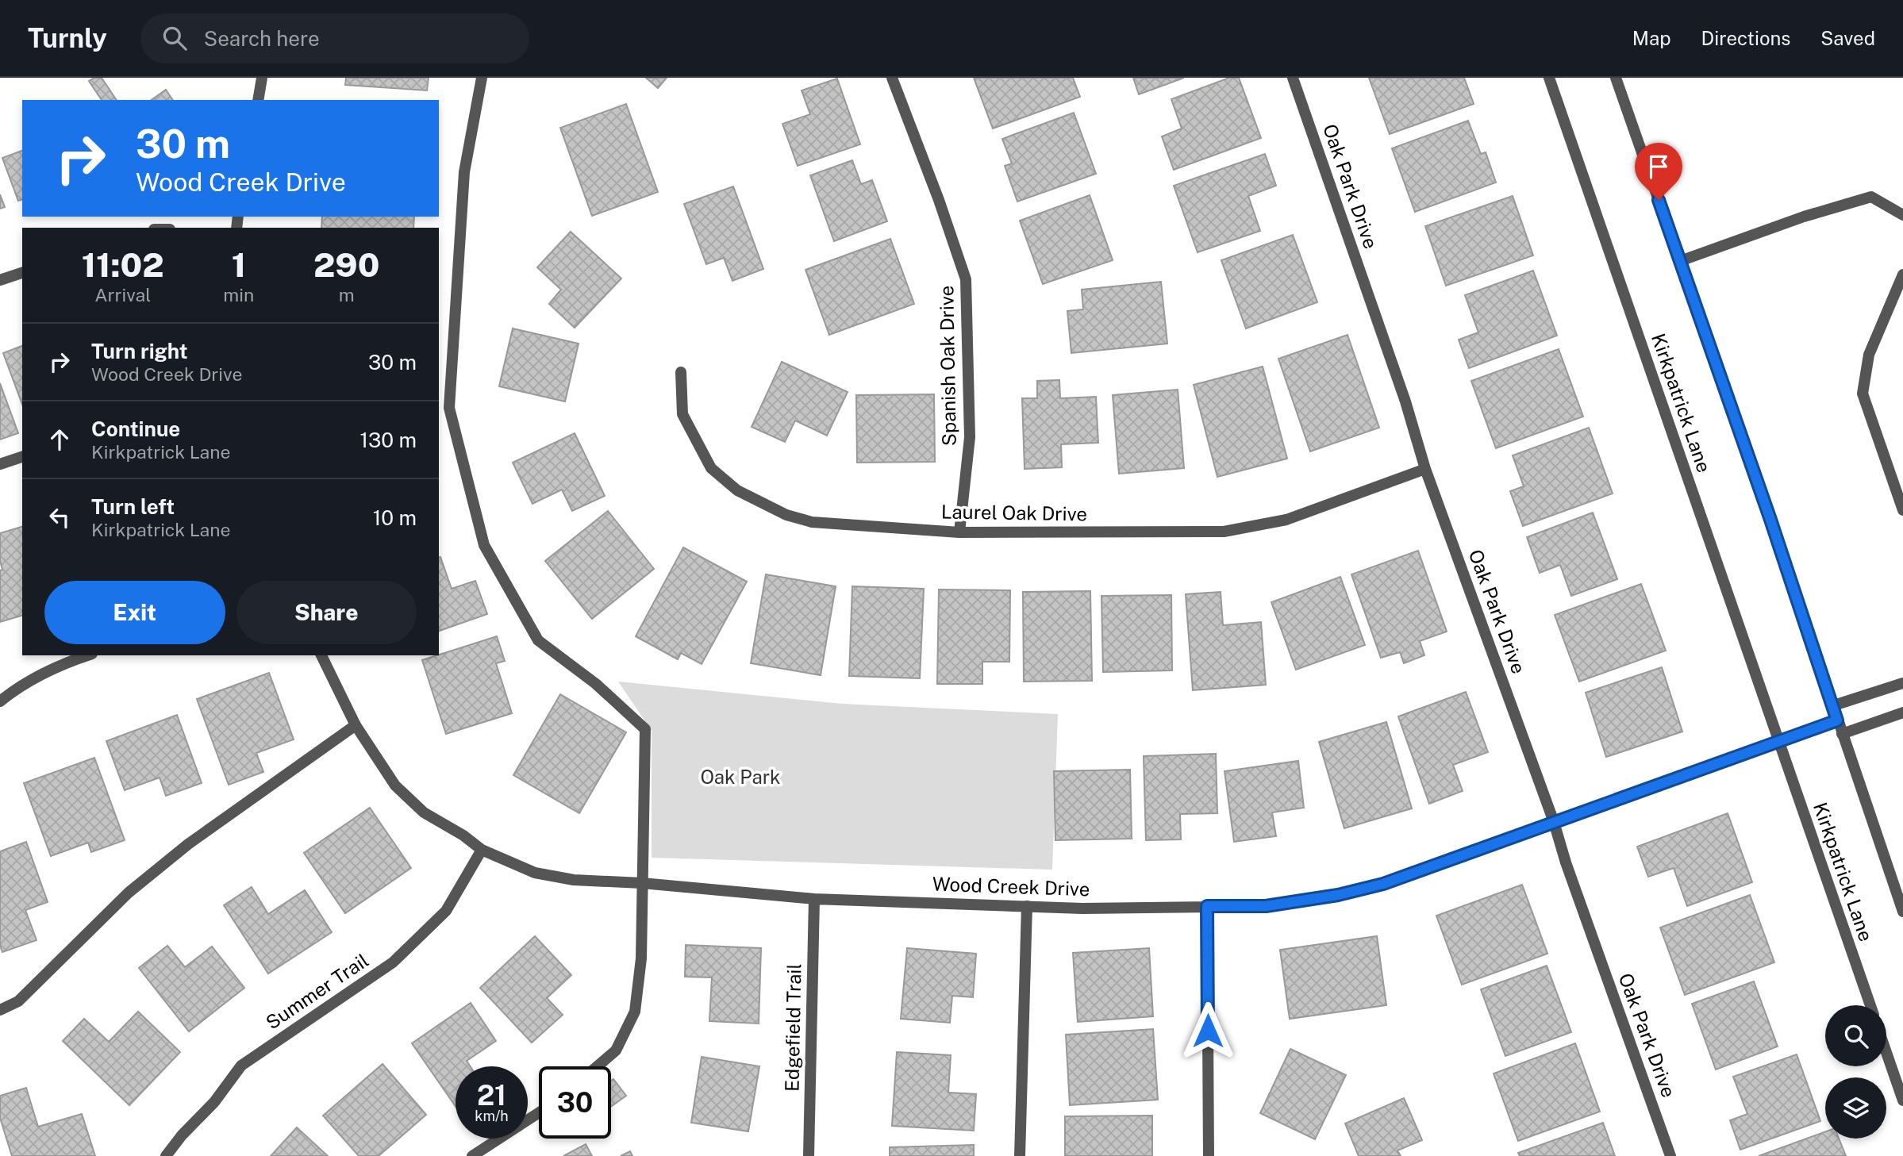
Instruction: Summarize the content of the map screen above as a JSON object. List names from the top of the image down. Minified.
{"streets":{"street":["Oak Park Drive","Spanish Oak Drive","Kirkpatrick Lane","Laurel Oak Drive","Wood Creek Drive","Summer Trail","Edgefield Trail"]},"crossings":[["Oak Park Drive","Laurel Oak Drive"],["Oak Park Drive","Wood Creek Drive"],["Spanish Oak Drive","Laurel Oak Drive"],["Kirkpatrick Lane","Wood Creek Drive"],["Wood Creek Drive","Summer Trail"],["Wood Creek Drive","Edgefield Trail"]],"parks":["Oak Park"],"page":{"header":"Turnly","search":"Search here","nav":["Map","Directions","Saved"],"turn":["30 m","Wood Creek Drive"],"eta":["11:02","Arrival","1","min","290","m"],"list":[{"name":"Turn right","note":"Wood Creek Drive","value":"30 m"},{"name":"Continue","note":"Kirkpatrick Lane","value":"130 m"},{"name":"Turn left","note":"Kirkpatrick Lane","value":"10 m"}],"buttons":["Exit","Share"],"speed":"21 km/h","limit":"30"}}
